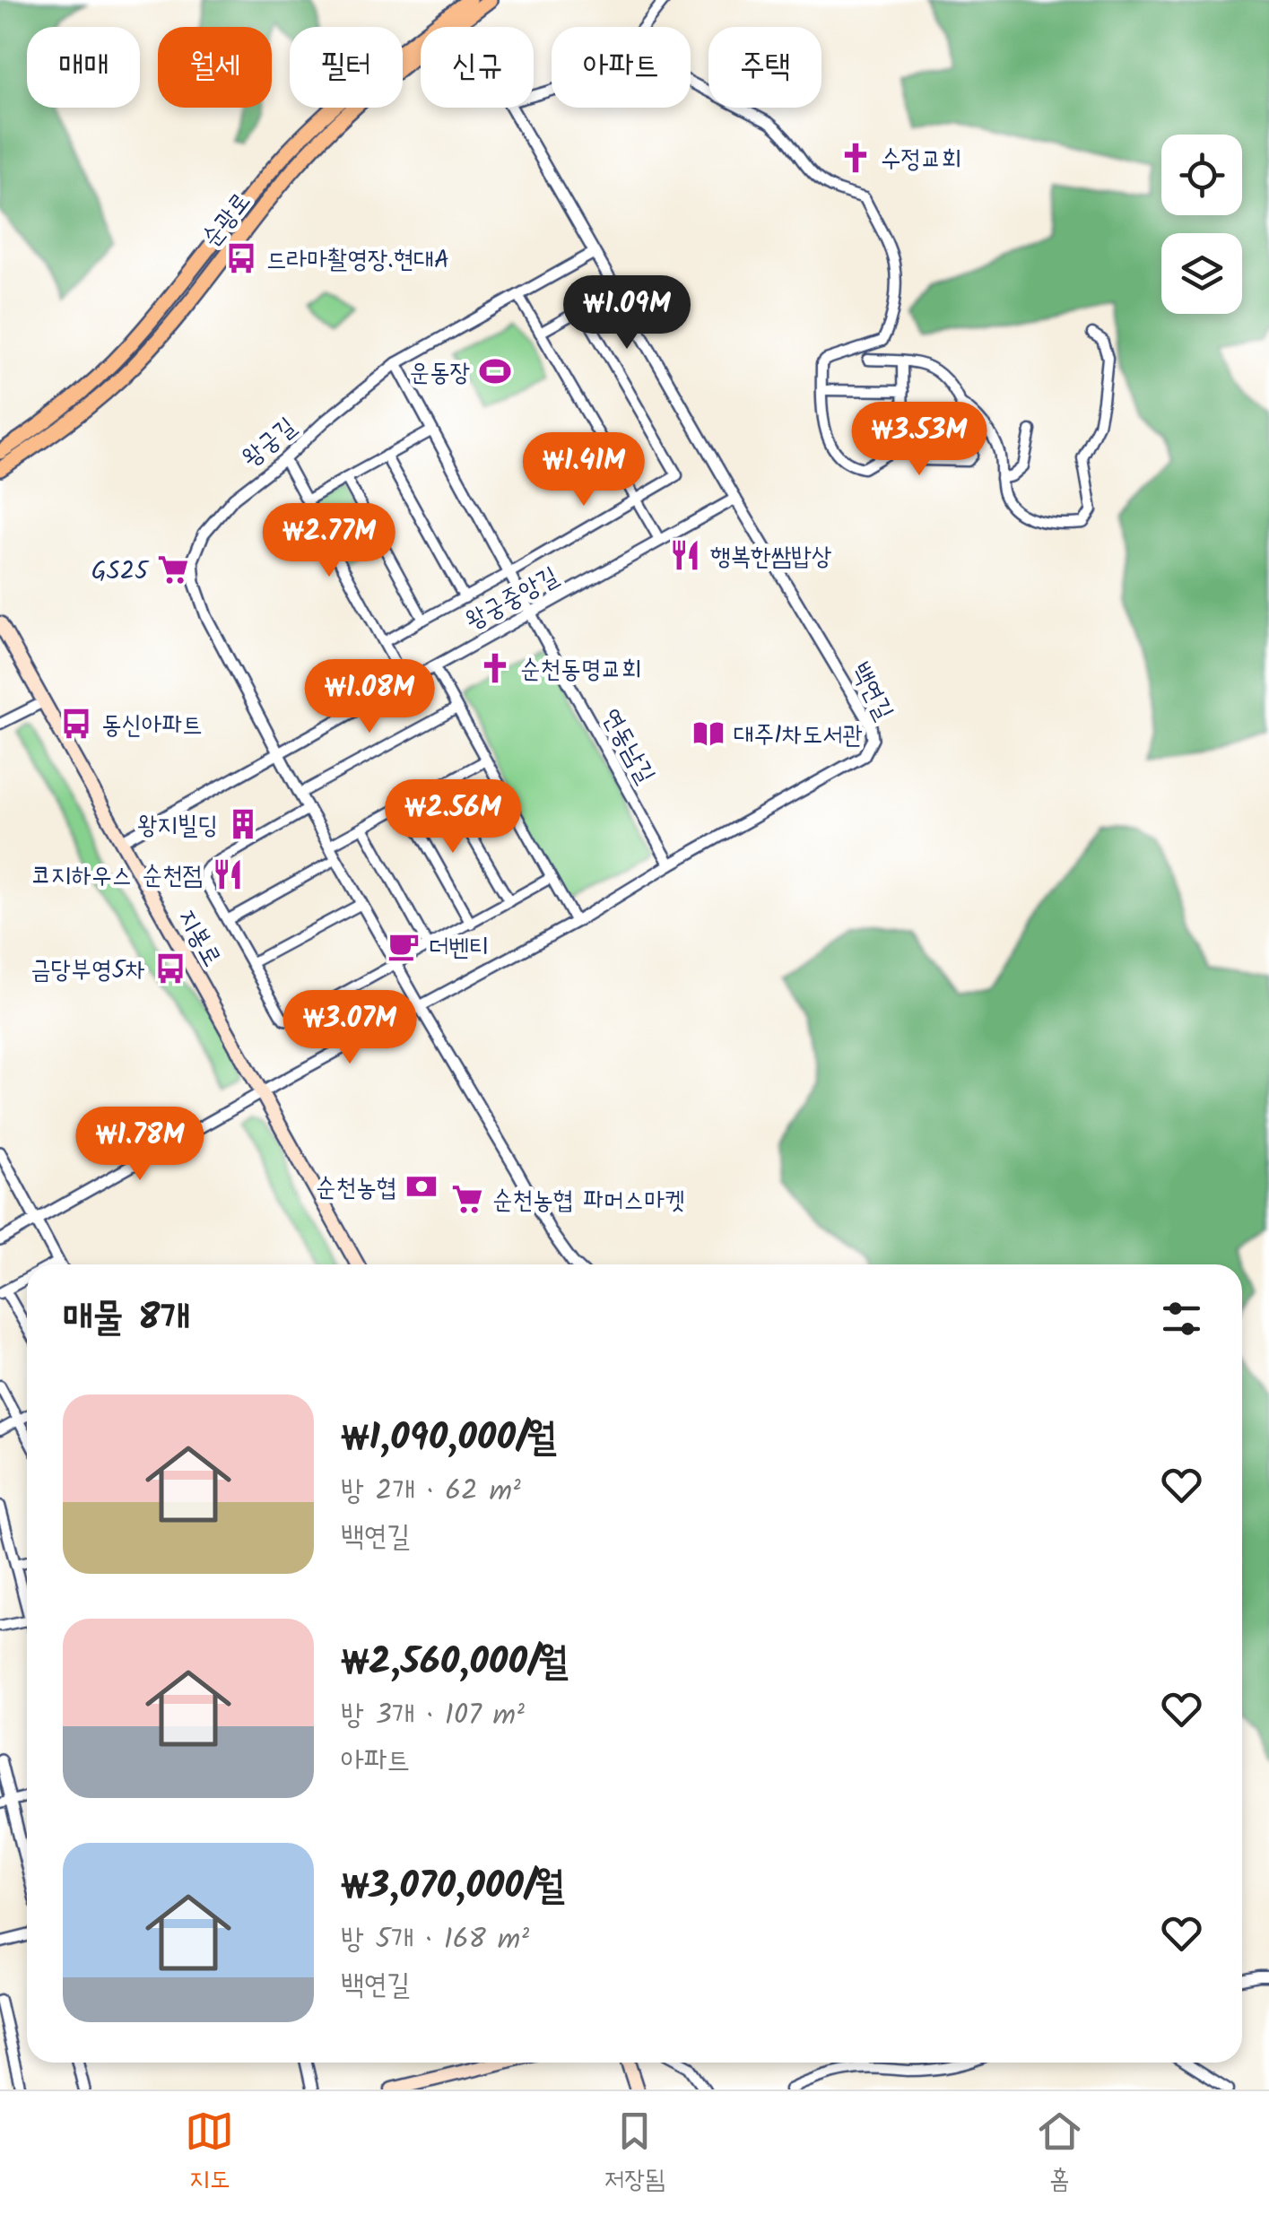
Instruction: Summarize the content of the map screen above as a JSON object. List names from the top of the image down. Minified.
{"streets":{"main road":["순광로","지봉로"],"street":["왕궁길","왕궁중앙길","백연길","연동남길"]},"crossings":[["순광로","백연길"],["왕궁길","왕궁중앙길"],["왕궁길","백연길"],["왕궁길","연동남길"],["왕궁중앙길","백연길"],["왕궁중앙길","연동남길"],["왕궁중앙길","지봉로"],["백연길","연동남길"],["백연길","지봉로"]],"places":{"church":["수정교회","순천동명교회"],"bus stop":["드라마촬영장.현대A","동신아파트","금당부영5차"],"sports":["운동장"],"restaurant":["행복한쌈밥상","코지하우스 순천점"],"supermarket":["GS25","순천농협 파머스마켓"],"library":["대주1차도서관"],"building":["왕지빌딩"],"cafe":["더벤티"],"bank":["순천농협"]},"page":{"chip":["매매","월세","필터","신규","아파트","주택"],"price":["₩1.09M","₩3.53M","₩1.41M","₩2.77M","₩1.08M","₩2.56M","₩3.07M","₩1.78M"],"heading":"매물 8개","list":[{"name":"₩1,090,000/월","note":"방 2개 · 62 m² · 백연길"},{"name":"₩2,560,000/월","note":"방 3개 · 107 m² · 아파트"},{"name":"₩3,070,000/월","note":"방 5개 · 168 m² · 백연길"}],"tabs":["지도","저장됨","홈"]}}
